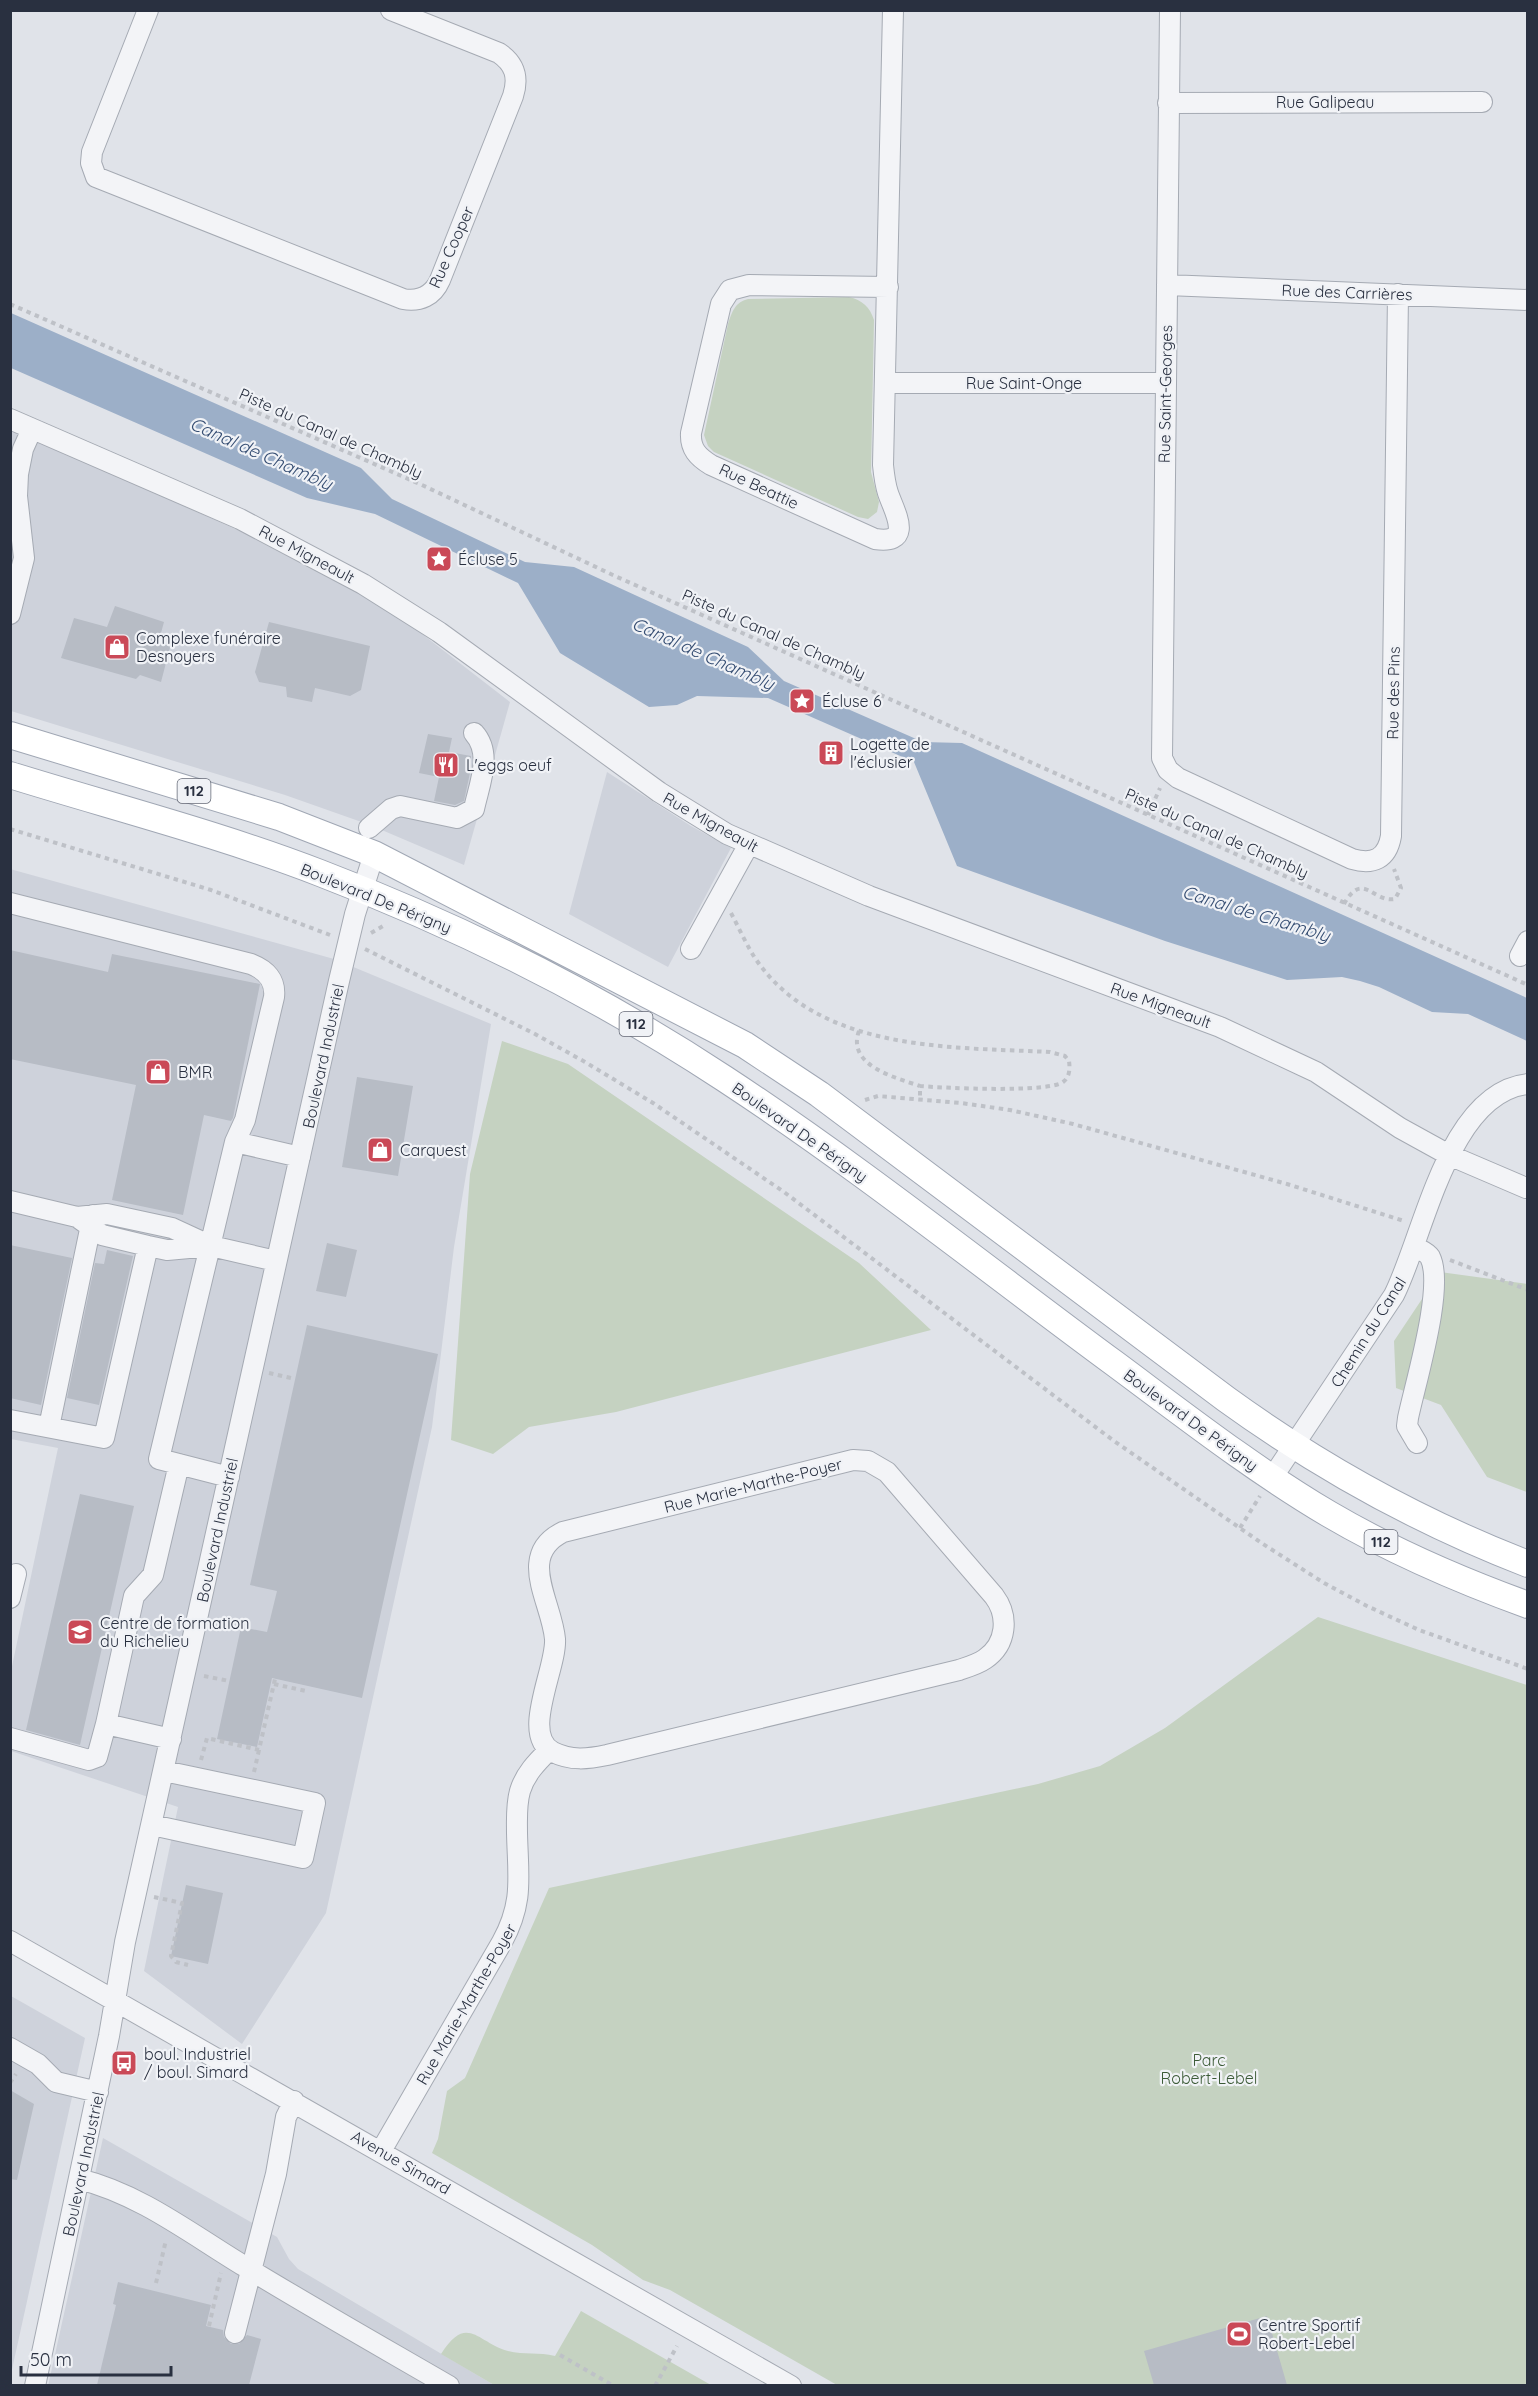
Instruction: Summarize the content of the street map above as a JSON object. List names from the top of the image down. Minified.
{"streets":{"main road":["112","Boulevard De Périgny"],"street":["Rue Galipeau","Rue Cooper","Rue des Carrières","Rue Saint-Onge","Rue Saint-Georges","Rue Beattie","Rue Migneault","Rue des Pins","Boulevard Industriel","Chemin du Canal","Rue Marie-Marthe-Poyer","Avenue Simard"],"path":["Piste du Canal de Chambly"]},"crossings":[["Rue Galipeau","Rue Saint-Georges"],["Rue des Carrières","Rue Saint-Georges"],["Rue des Carrières","Rue des Pins"],["Rue Saint-Onge","Rue Saint-Georges"],["Rue Saint-Onge","Rue Beattie"],["Rue Saint-Georges","Rue des Pins"],["Rue Migneault","Chemin du Canal"],["Boulevard De Périgny","Boulevard Industriel"],["Boulevard De Périgny","Chemin du Canal"],["Boulevard Industriel","Avenue Simard"],["Rue Marie-Marthe-Poyer","Avenue Simard"]],"water":["Canal de Chambly"],"parks":["Parc Robert-Lebel"],"places":{"place":["Écluse 5","Écluse 6"],"shop":["Complexe funéraire Desnoyers","BMR","Carquest"],"building":["Logette de l'éclusier"],"restaurant":["L'eggs oeuf"],"school or university":["Centre de formation du Richelieu"],"bus stop":["boul. Industriel / boul. Simard"],"sports":["Centre Sportif Robert-Lebel"]},"scale_bar":"50 m"}
